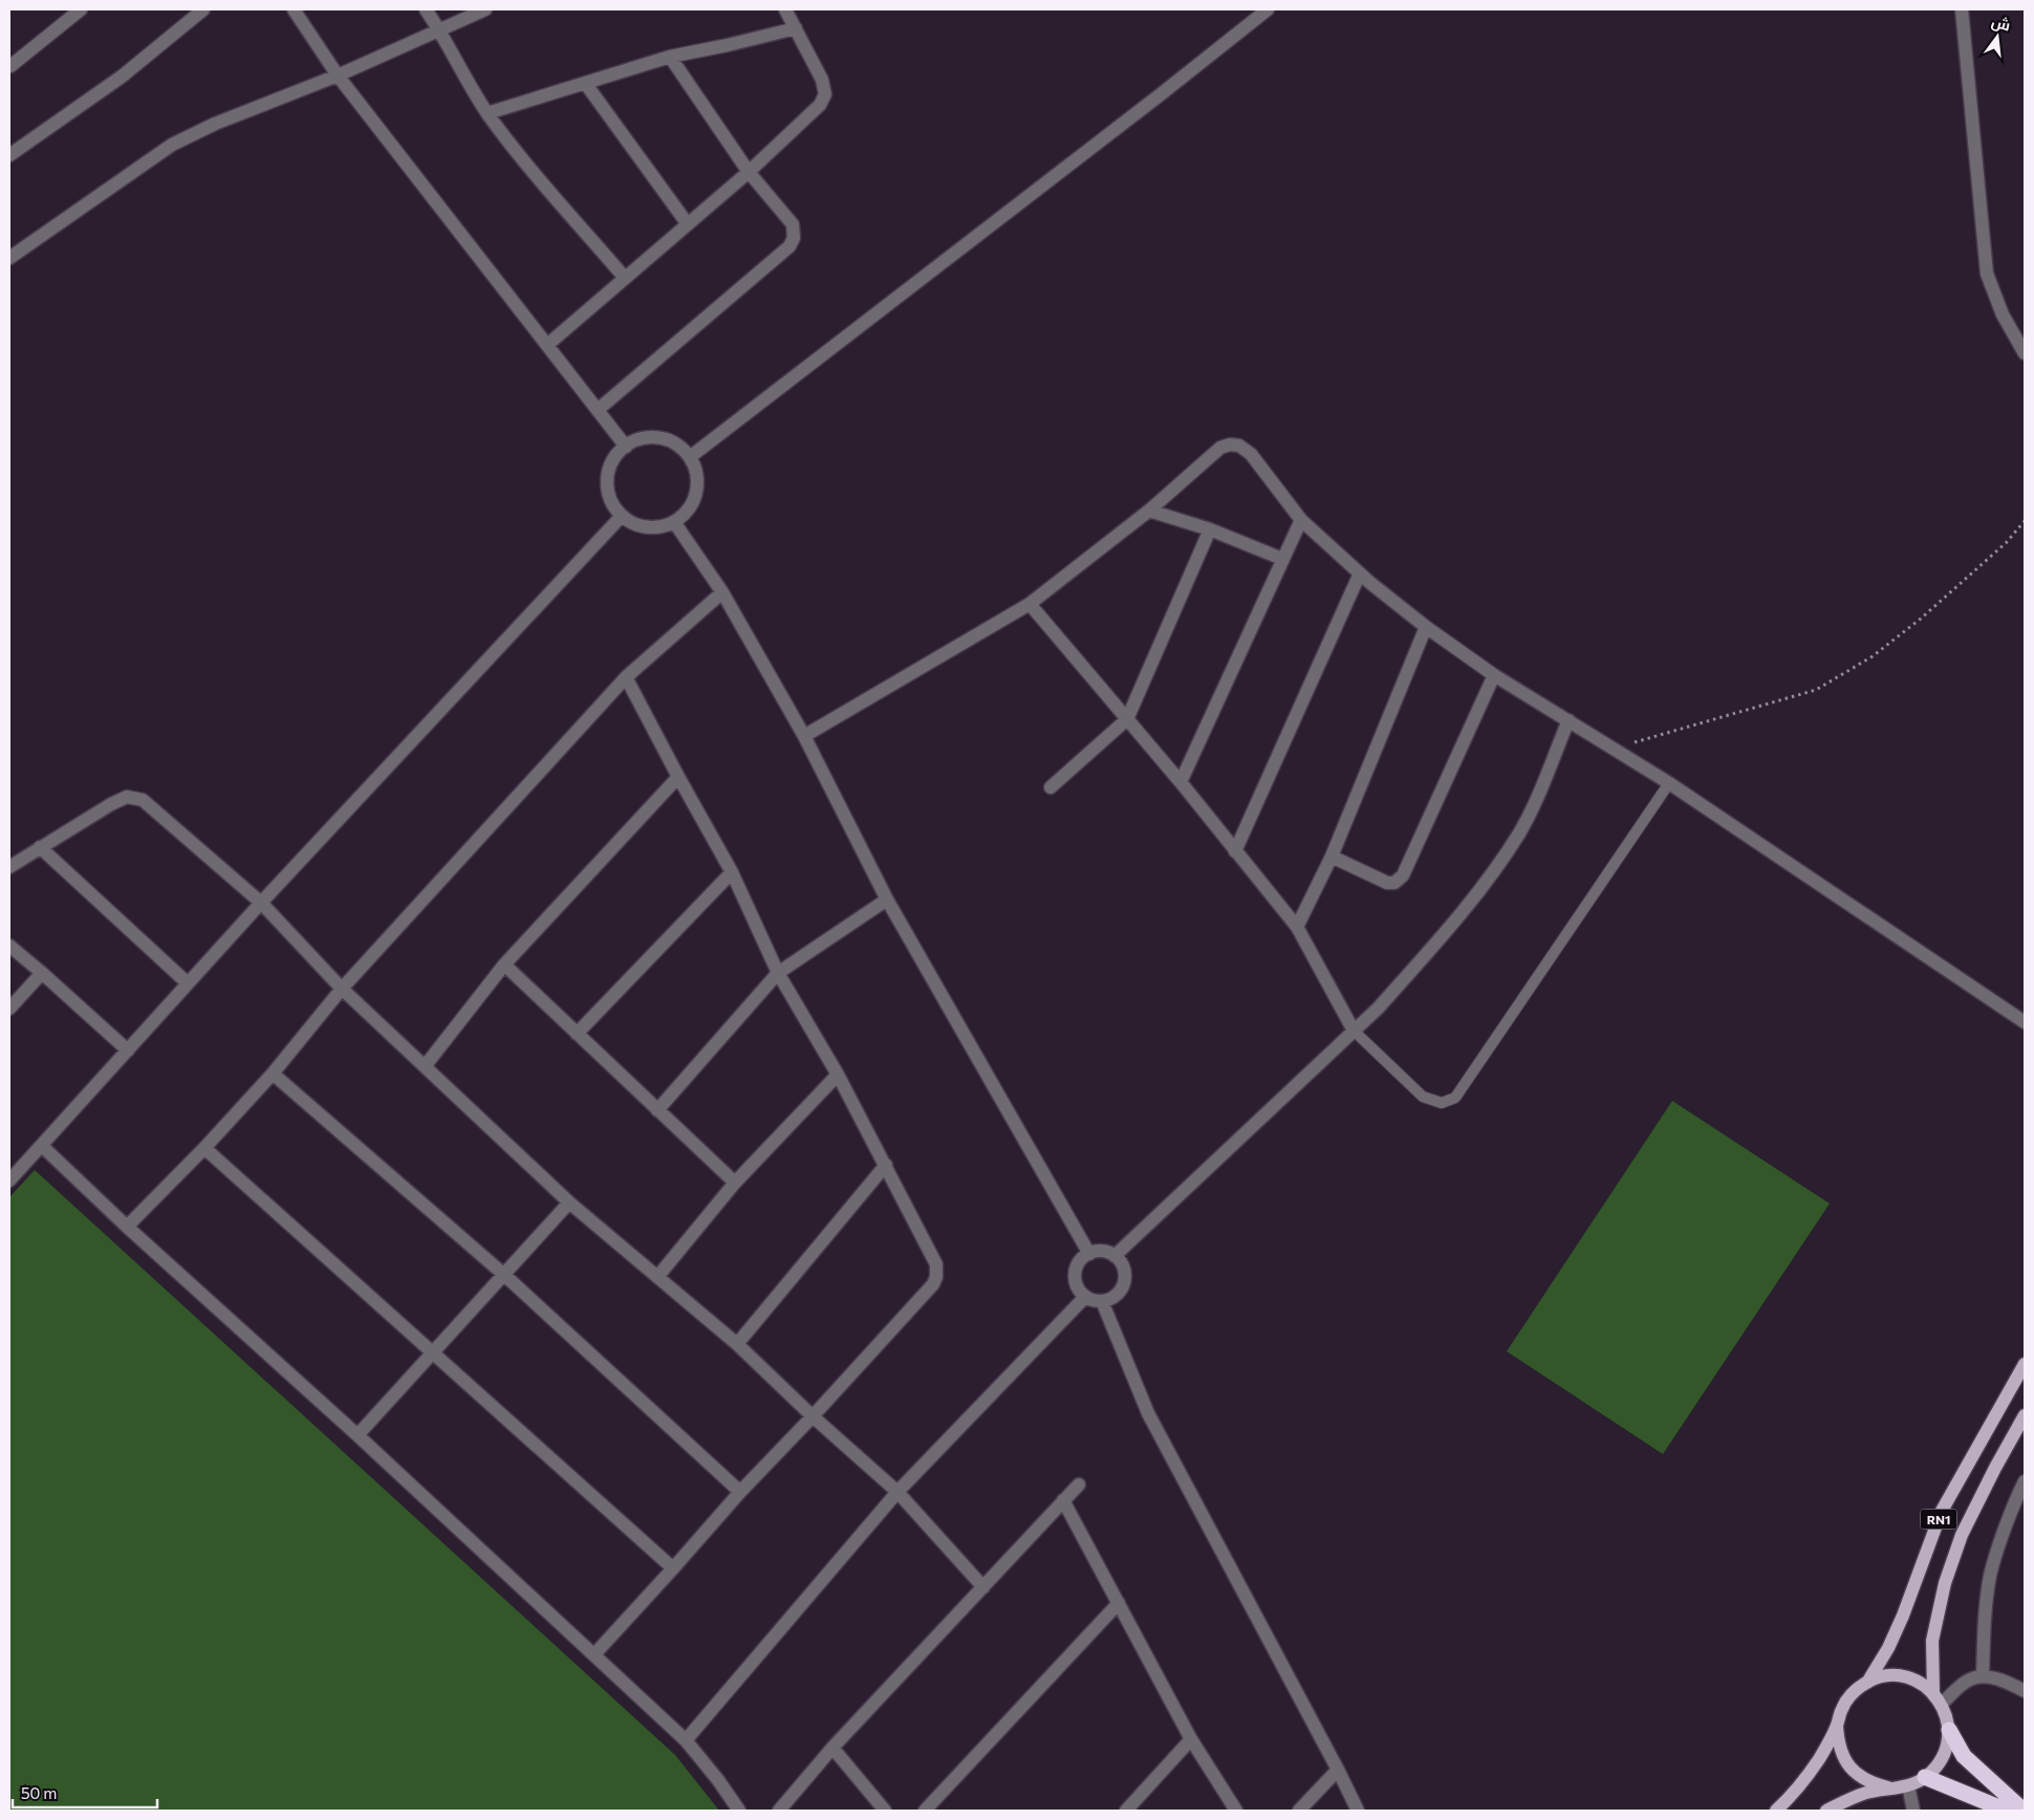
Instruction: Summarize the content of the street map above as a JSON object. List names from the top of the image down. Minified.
{"streets":{"main road":["RN1"]},"scale_bar":"50 m","north":"top"}
